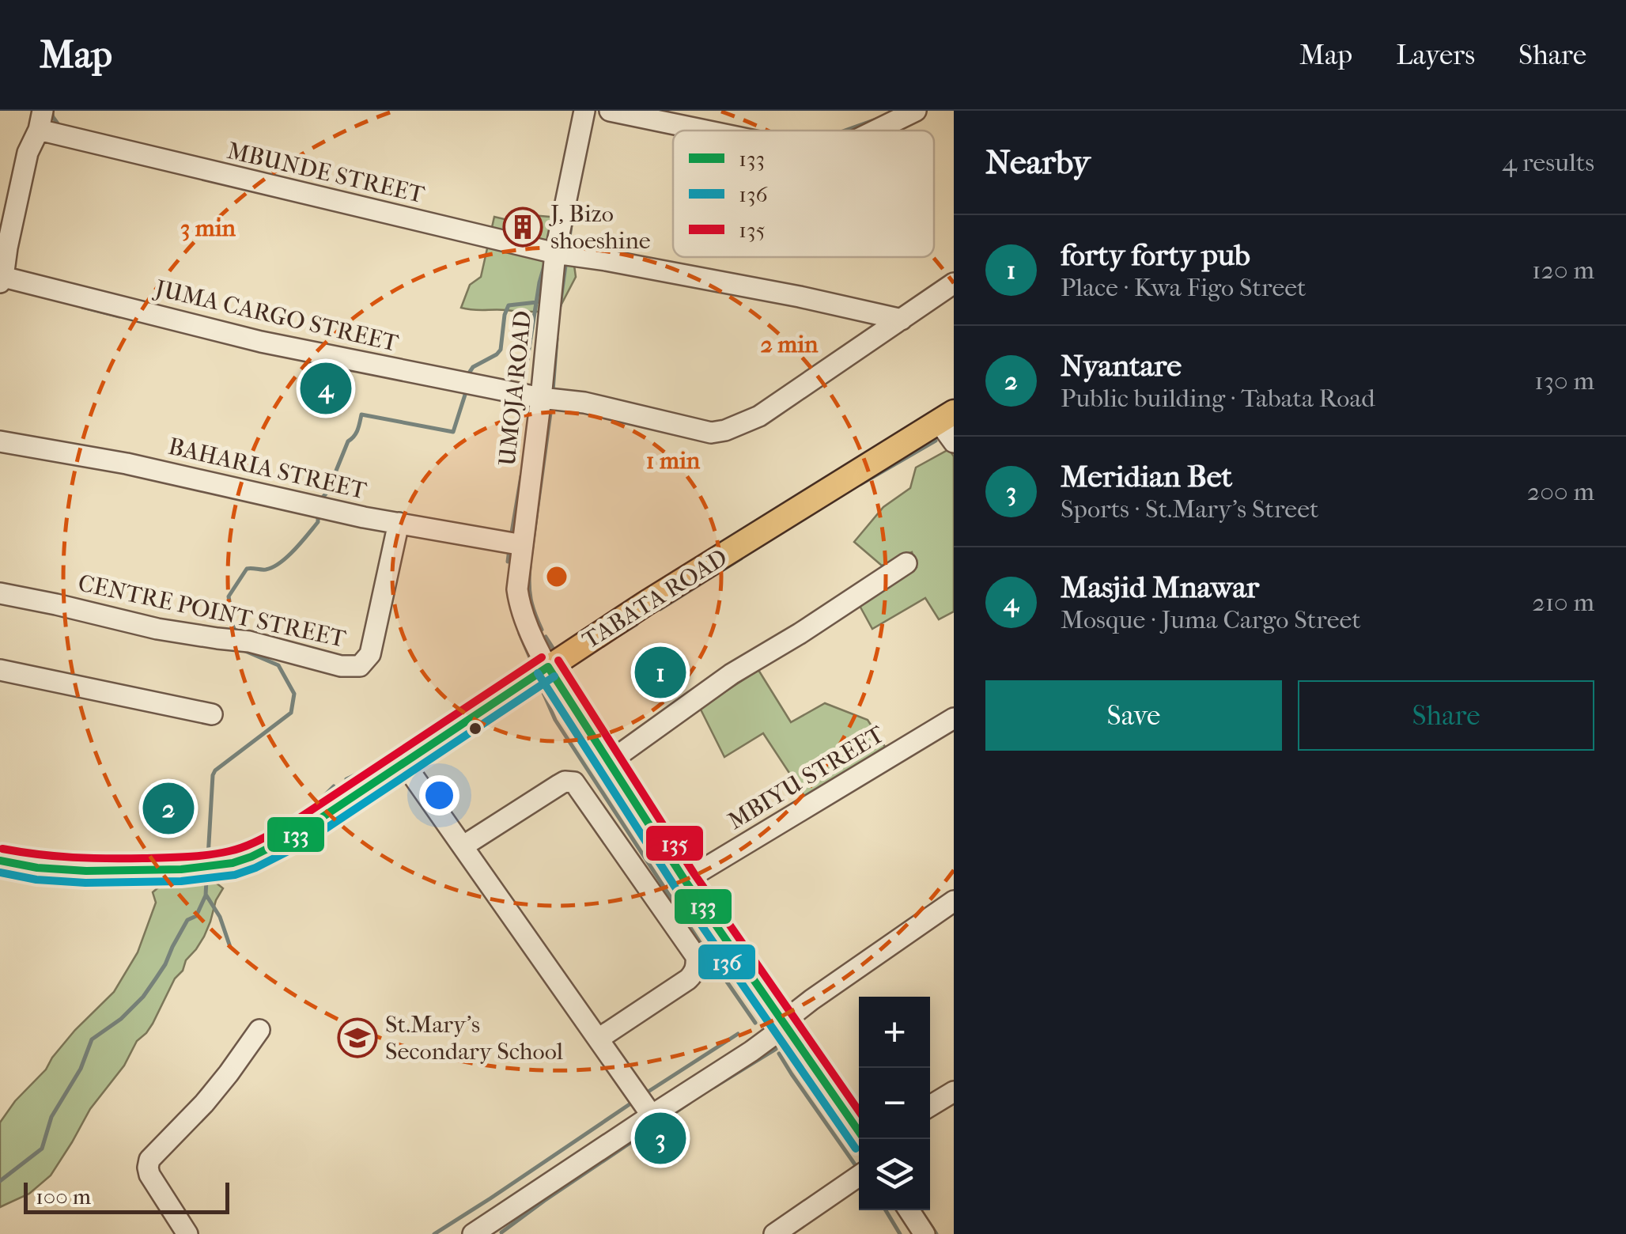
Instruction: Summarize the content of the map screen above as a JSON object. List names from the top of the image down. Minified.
{"streets":{"main road":["TABATA ROAD"],"street":["MBUNDE STREET","JUMA CARGO STREET","UMOJA ROAD","BAHARIA STREET","CENTRE POINT STREET","MBIYU STREET"]},"crossings":[["MBUNDE STREET","JUMA CARGO STREET"],["MBUNDE STREET","UMOJA ROAD"],["JUMA CARGO STREET","UMOJA ROAD"],["UMOJA ROAD","BAHARIA STREET"],["UMOJA ROAD","TABATA ROAD"],["UMOJA ROAD","MBIYU STREET"],["BAHARIA STREET","CENTRE POINT STREET"]],"places":{"building":["J, Bizo shoeshine"],"school or university":["St.Mary's Secondary School"]},"lines":["transit line 135","transit line 133","transit line 136"],"legend":["133","136","135"],"scale_bar":"100 m","page":{"header":"Map","nav":["Map","Layers","Share"],"heading":["Nearby","4 results"],"list":[{"mark":"1","name":"forty forty pub","note":"Place · Kwa Figo Street","value":"120 m"},{"mark":"2","name":"Nyantare","note":"Public building · Tabata Road","value":"130 m"},{"mark":"3","name":"Meridian Bet","note":"Sports · St.Mary's Street","value":"200 m"},{"mark":"4","name":"Masjid Mnawar","note":"Mosque · Juma Cargo Street","value":"210 m"}],"pins":["4","1","2","3"],"buttons":["Save","Share"],"map_buttons":["+","−"],"scale":"100 m"},"rings":["3 min","2 min","1 min"]}
